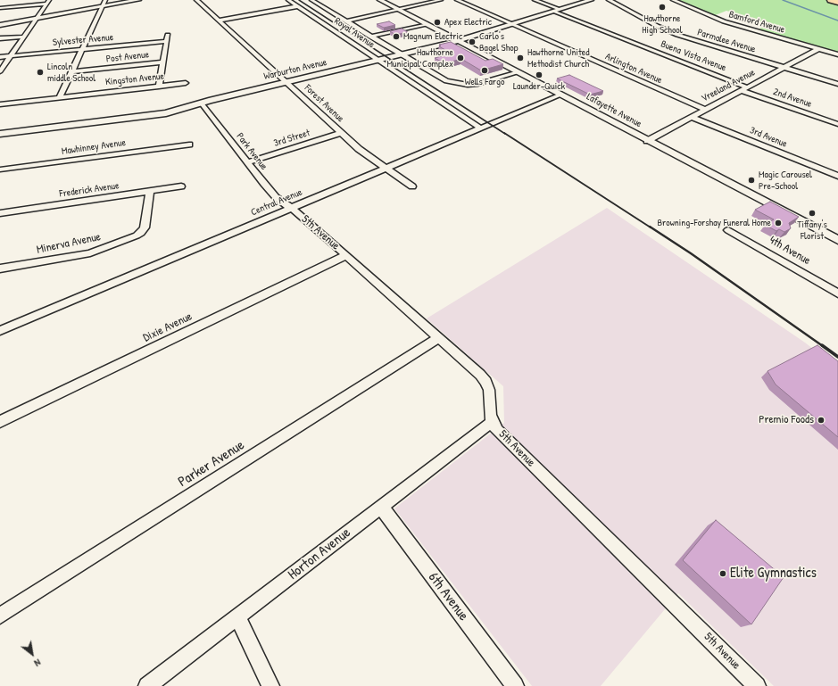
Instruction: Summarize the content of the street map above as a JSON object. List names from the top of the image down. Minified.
{"streets":{"street":["Bamford Avenue","Royal Avenue","Sylvester Avenue","Parmalee Avenue","Buena Vista Avenue","Post Avenue","Arlington Avenue","Warburton Avenue","Kingston Avenue","Vreeland Avenue","2nd Avenue","Forest Avenue","Lafayette Avenue","3rd Avenue","3rd Street","Mawhinney Avenue","Park Avenue","Frederick Avenue","Central Avenue","5th Avenue","Minerva Avenue","4th Avenue","Dixie Avenue","Parker Avenue","Horton Avenue","6th Avenue"]},"crossings":[["Bamford Avenue","Vreeland Avenue"],["Royal Avenue","Warburton Avenue"],["Royal Avenue","Central Avenue"],["Parmalee Avenue","Vreeland Avenue"],["Buena Vista Avenue","Warburton Avenue"],["Buena Vista Avenue","Vreeland Avenue"],["Buena Vista Avenue","2nd Avenue"],["Arlington Avenue","Warburton Avenue"],["Arlington Avenue","Vreeland Avenue"],["Warburton Avenue","Forest Avenue"],["Warburton Avenue","Lafayette Avenue"],["Warburton Avenue","Park Avenue"],["Vreeland Avenue","2nd Avenue"],["Vreeland Avenue","Lafayette Avenue"],["Vreeland Avenue","3rd Avenue"],["Forest Avenue","3rd Street"],["Forest Avenue","Central Avenue"],["Lafayette Avenue","Central Avenue"],["3rd Street","Park Avenue"],["Park Avenue","Central Avenue"],["Park Avenue","5th Avenue"],["Frederick Avenue","Minerva Avenue"],["Central Avenue","5th Avenue"],["5th Avenue","Dixie Avenue"],["5th Avenue","Parker Avenue"],["5th Avenue","Horton Avenue"],["Horton Avenue","6th Avenue"]],"places":["Hawthorne High School","Apex Electric","Magnum Electric","Carlo's Bagel Shop","Hawthorne Municipal Complex","Hawthorne United Methodist Church","Wells Fargo","Lincoln middle School","Launder-Quick","Magic Carousel Pre-School","Tiffany's Florist","Browning-Forshay Funeral Home","Premio Foods","Elite Gymnastics"],"north":"bottom right"}
